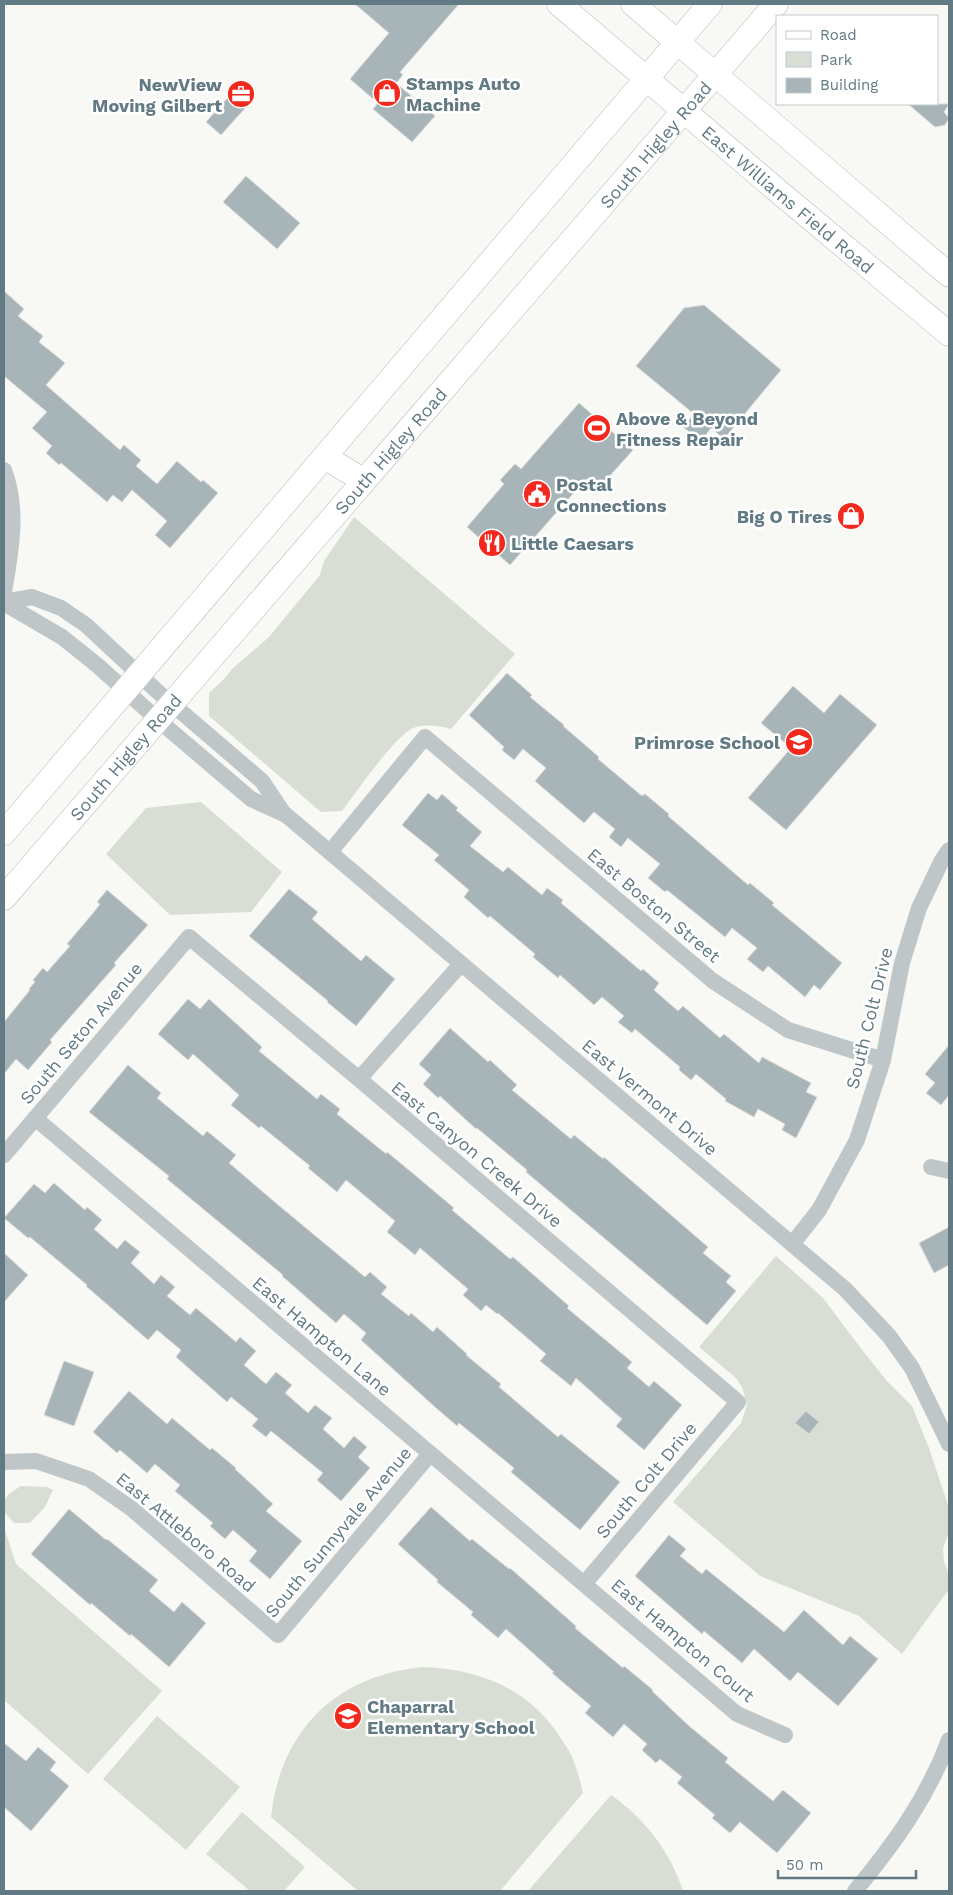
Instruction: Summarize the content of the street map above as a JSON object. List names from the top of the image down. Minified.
{"streets":{"main road":["South Higley Road","East Williams Field Road"],"street":["East Boston Street","South Colt Drive","South Seton Avenue","East Vermont Drive","East Canyon Creek Drive","East Hampton Lane","East Attleboro Road","South Sunnyvale Avenue","East Hampton Court"]},"crossings":[["South Higley Road","East Williams Field Road"],["South Higley Road","East Vermont Drive"],["East Boston Street","South Colt Drive"],["East Boston Street","East Vermont Drive"],["South Colt Drive","East Vermont Drive"],["South Colt Drive","East Canyon Creek Drive"],["South Colt Drive","East Hampton Lane"],["South Colt Drive","East Hampton Court"],["South Seton Avenue","East Canyon Creek Drive"],["South Seton Avenue","East Hampton Lane"],["East Hampton Lane","South Sunnyvale Avenue"],["East Hampton Lane","East Hampton Court"],["East Attleboro Road","South Sunnyvale Avenue"]],"places":{"shop":["Stamps Auto Machine","Big O Tires"],"office":["NewView Moving Gilbert"],"sports":["Above & Beyond Fitness Repair"],"public building":["Postal Connections"],"restaurant":["Little Caesars"],"school or university":["Primrose School","Chaparral Elementary School"]},"legend":["Road","Park","Building"],"scale_bar":"50 m"}
